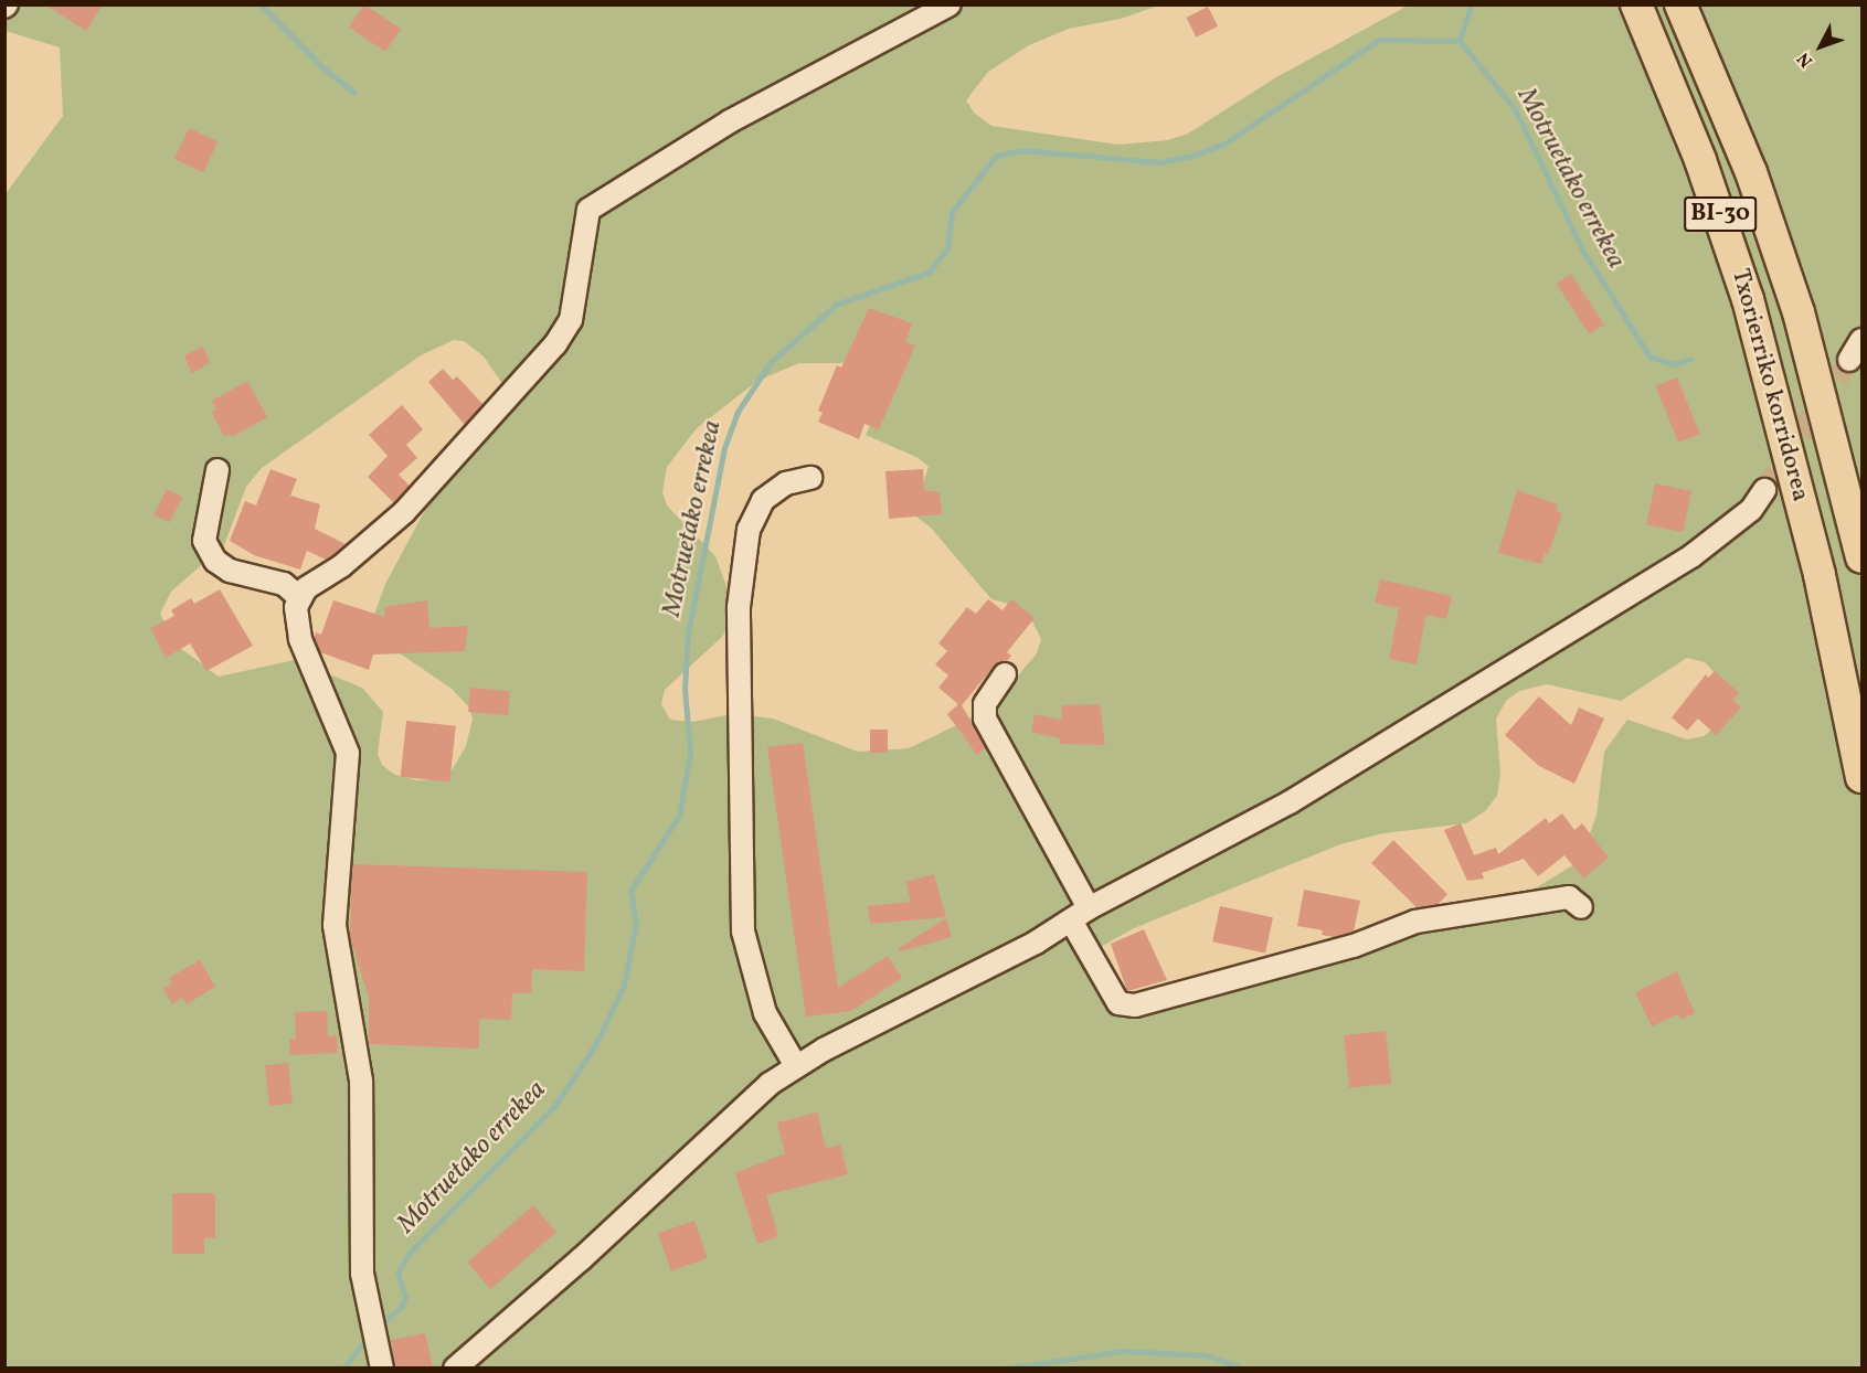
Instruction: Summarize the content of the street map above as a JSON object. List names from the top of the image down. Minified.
{"streets":{"highway":["BI-30","Txorierriko korridorea"]},"water":["Motruetako errekea"],"north":"bottom left"}
